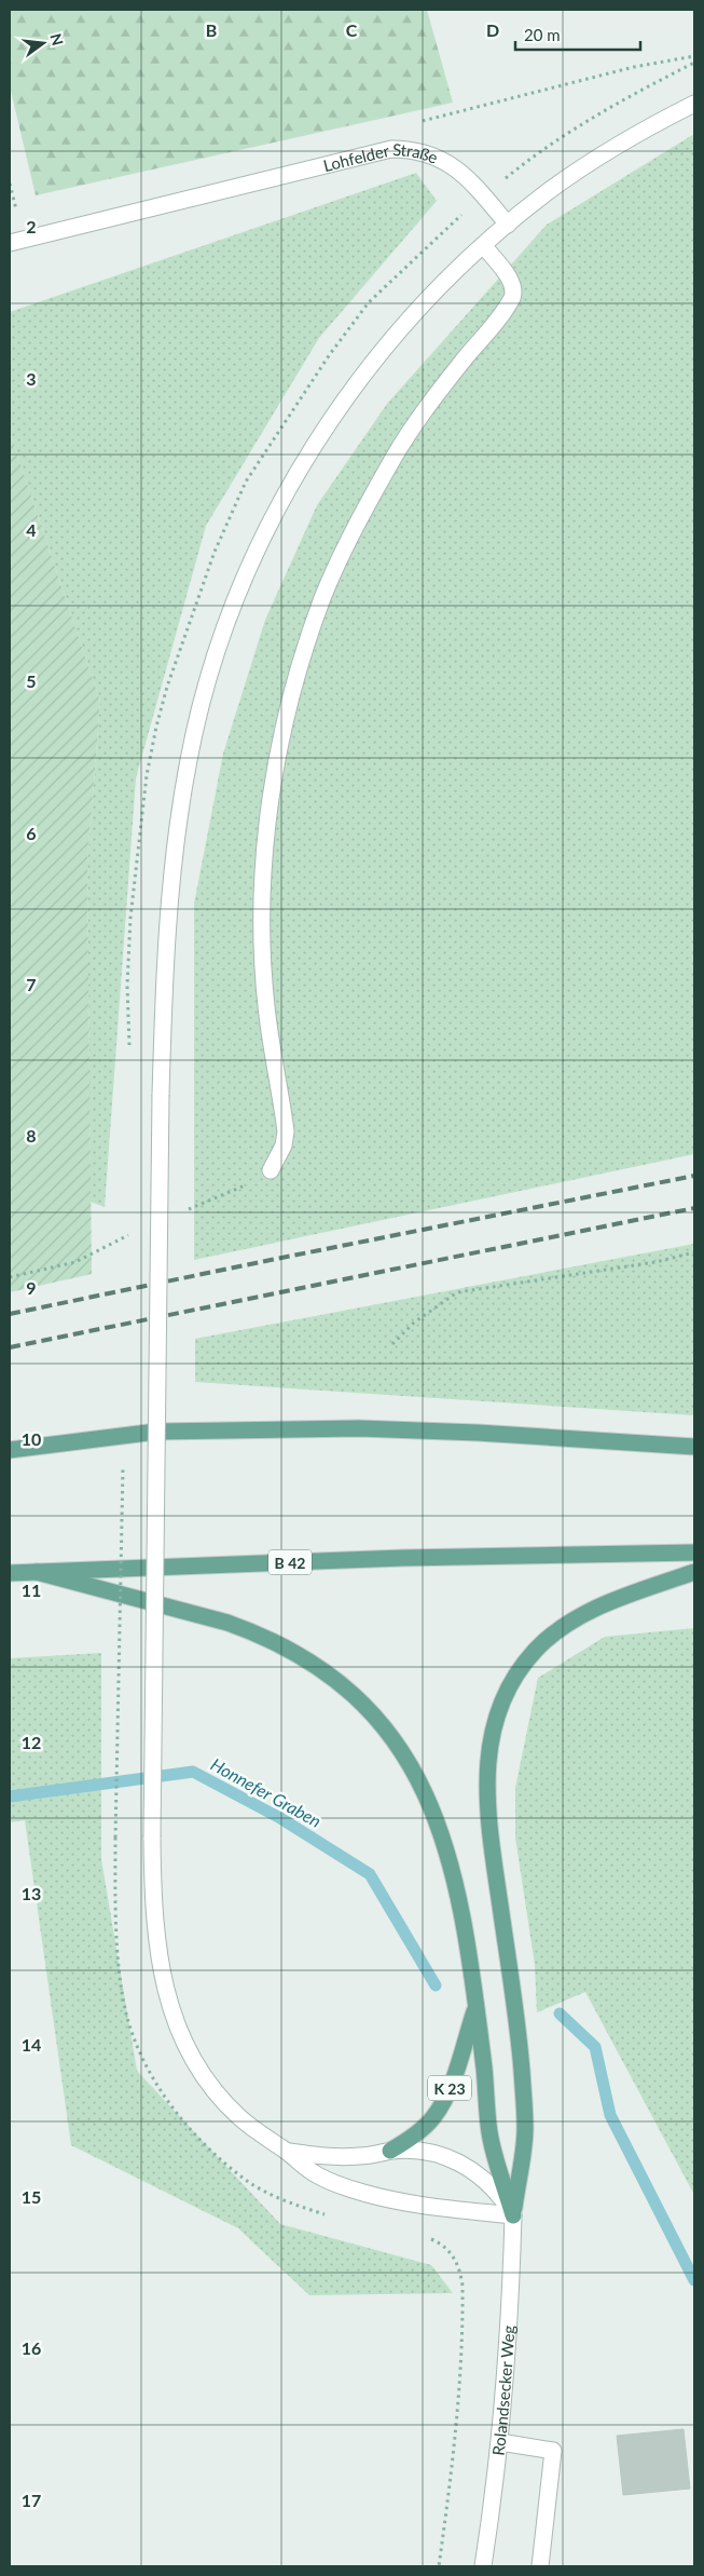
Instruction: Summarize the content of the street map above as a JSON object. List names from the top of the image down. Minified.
{"streets":{"main road":["B 42","K 23"],"street":["Lohfelder Straße","Rolandsecker Weg"]},"crossings":[["K 23","Rolandsecker Weg"]],"water":["Honnefer Graben"],"scale_bar":"20 m","north":"right","grid":{"columns":["B","C","D"],"rows":["2","3","4","5","6","7","8","9","10","11","12","13","14","15","16","17"]}}
